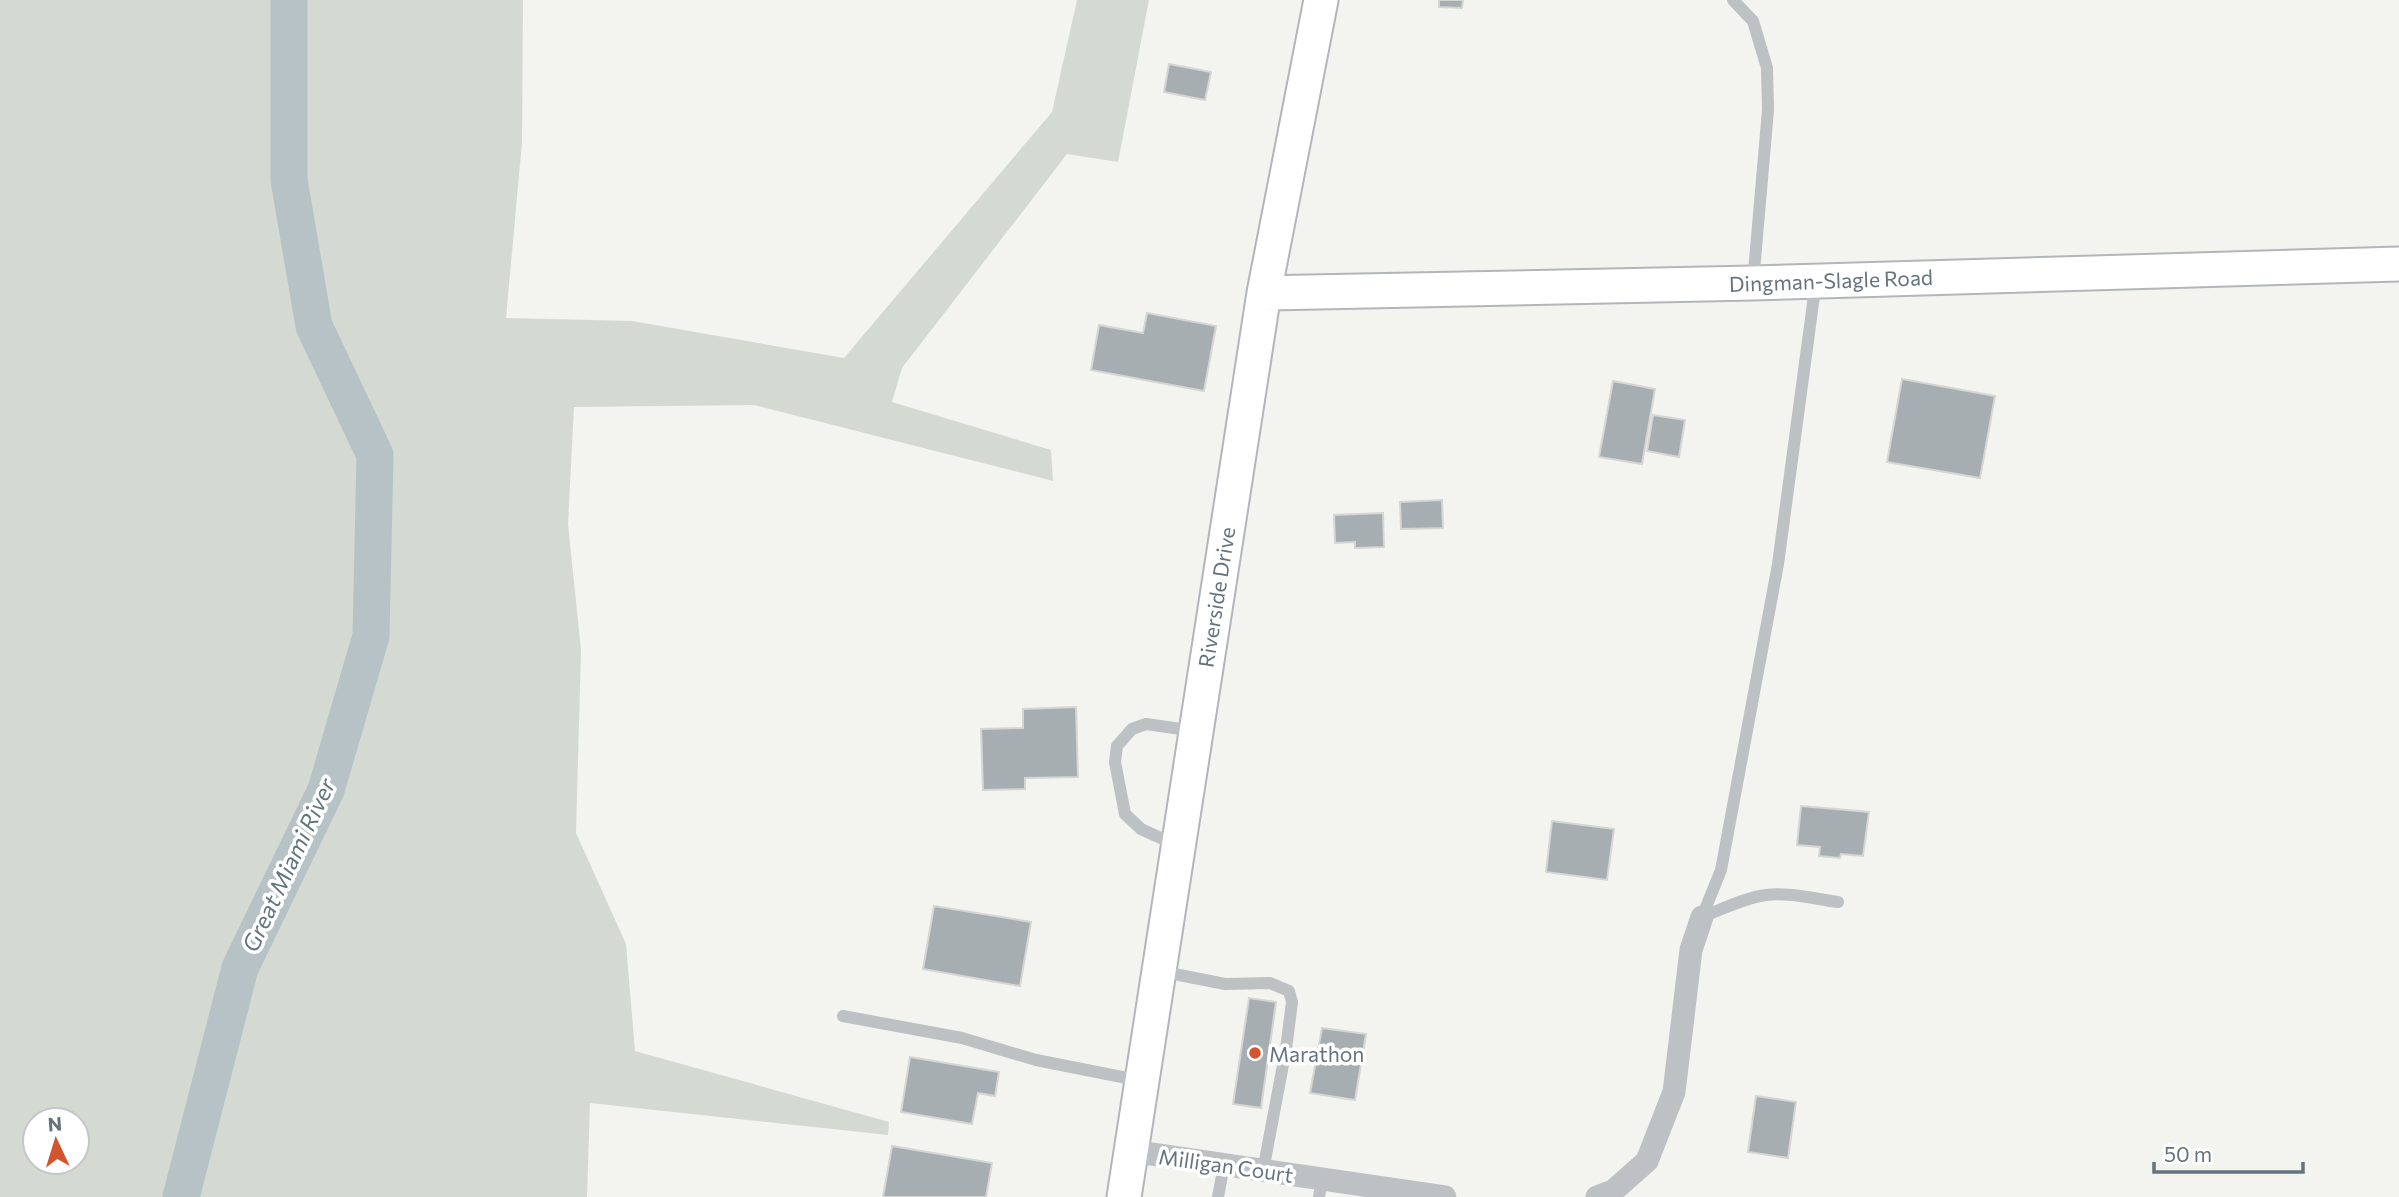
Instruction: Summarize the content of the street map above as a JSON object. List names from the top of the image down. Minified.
{"streets":{"main road":["Dingman-Slagle Road","Riverside Drive"],"street":["Milligan Court"]},"crossings":[["Dingman-Slagle Road","Riverside Drive"],["Riverside Drive","Milligan Court"]],"water":["Great Miami River"],"places":["Marathon"],"scale_bar":"50 m","north":"top"}
